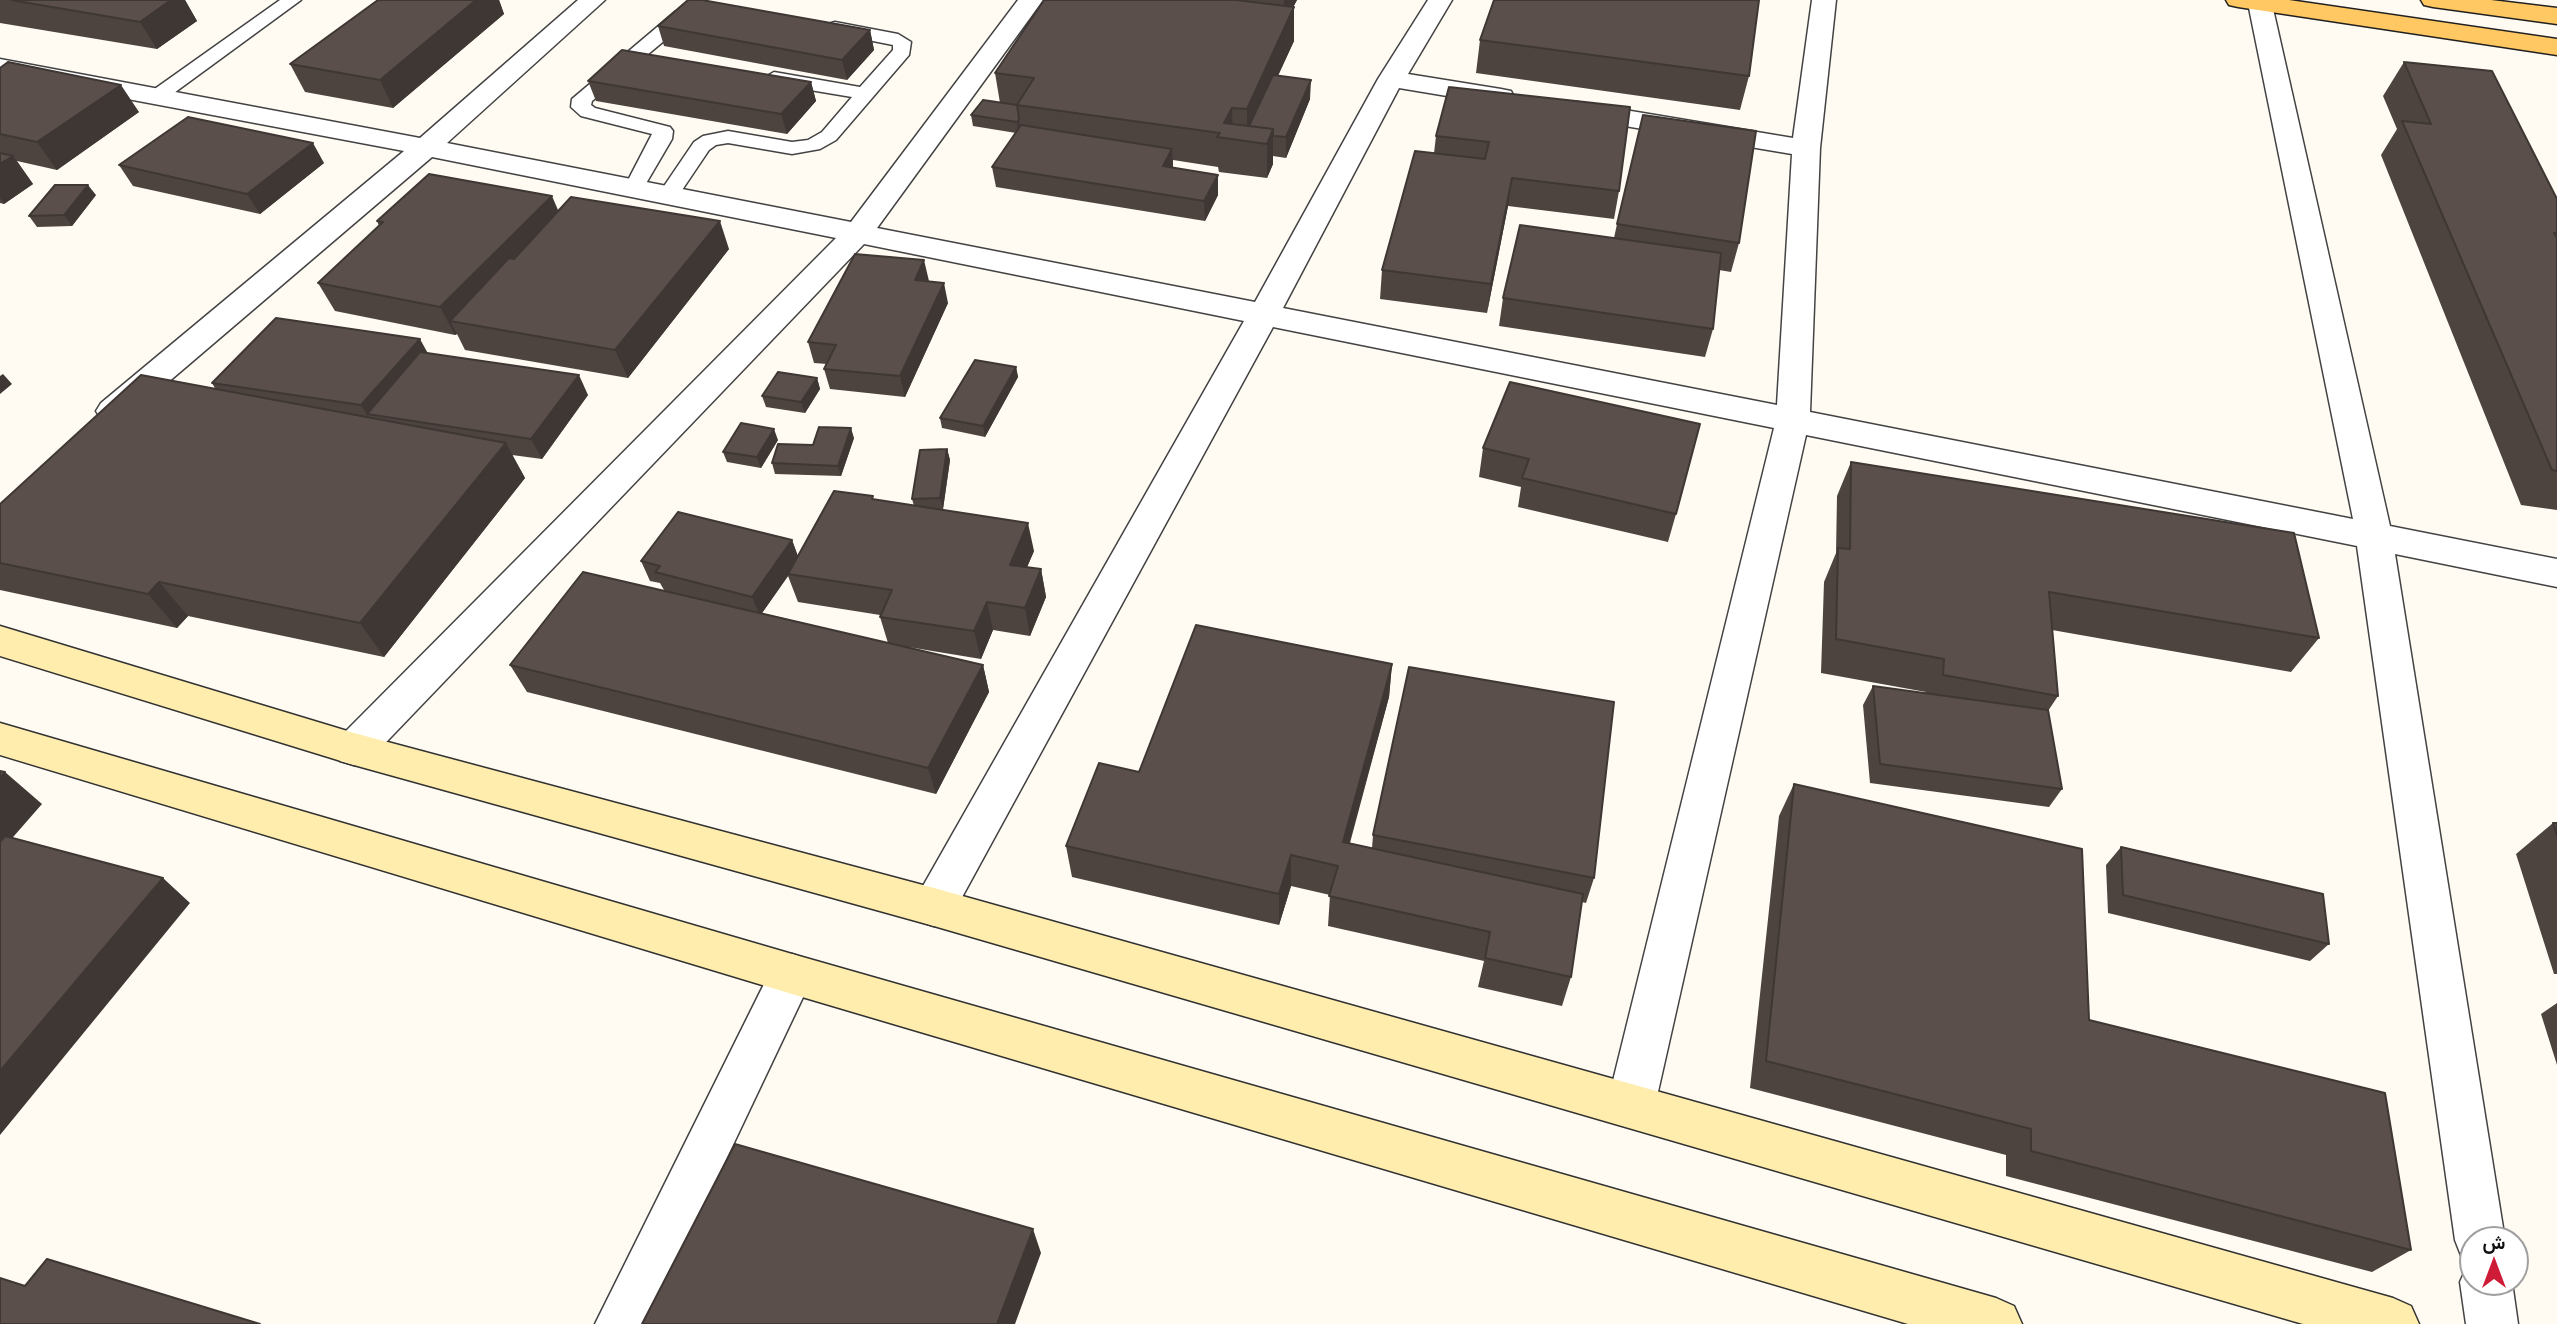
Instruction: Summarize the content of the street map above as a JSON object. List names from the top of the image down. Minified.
{"north":"top"}
